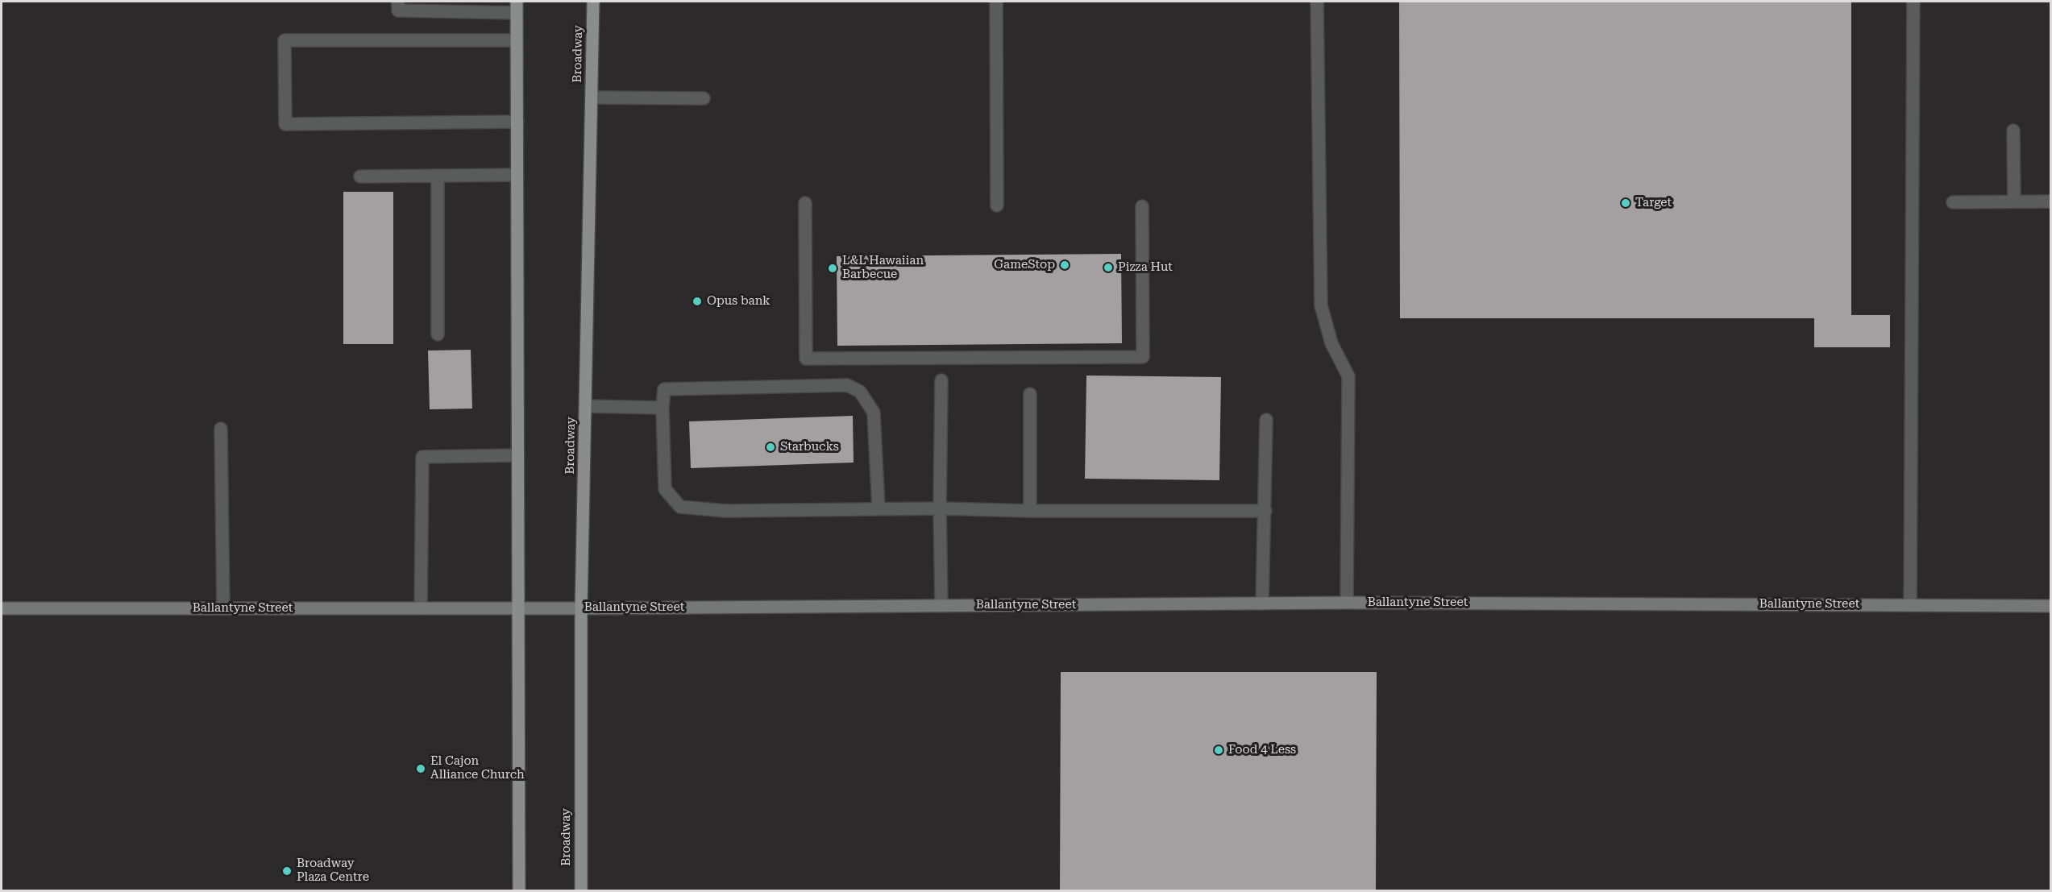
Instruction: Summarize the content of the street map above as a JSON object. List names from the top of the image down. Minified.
{"streets":{"main road":["Broadway","Ballantyne Street"]},"crossings":[["Broadway","Ballantyne Street"]],"places":["Target","GameStop","Pizza Hut","L&L Hawaiian Barbecue","Opus bank","Starbucks","Food 4 Less","El Cajon Alliance Church","Broadway Plaza Centre"]}
